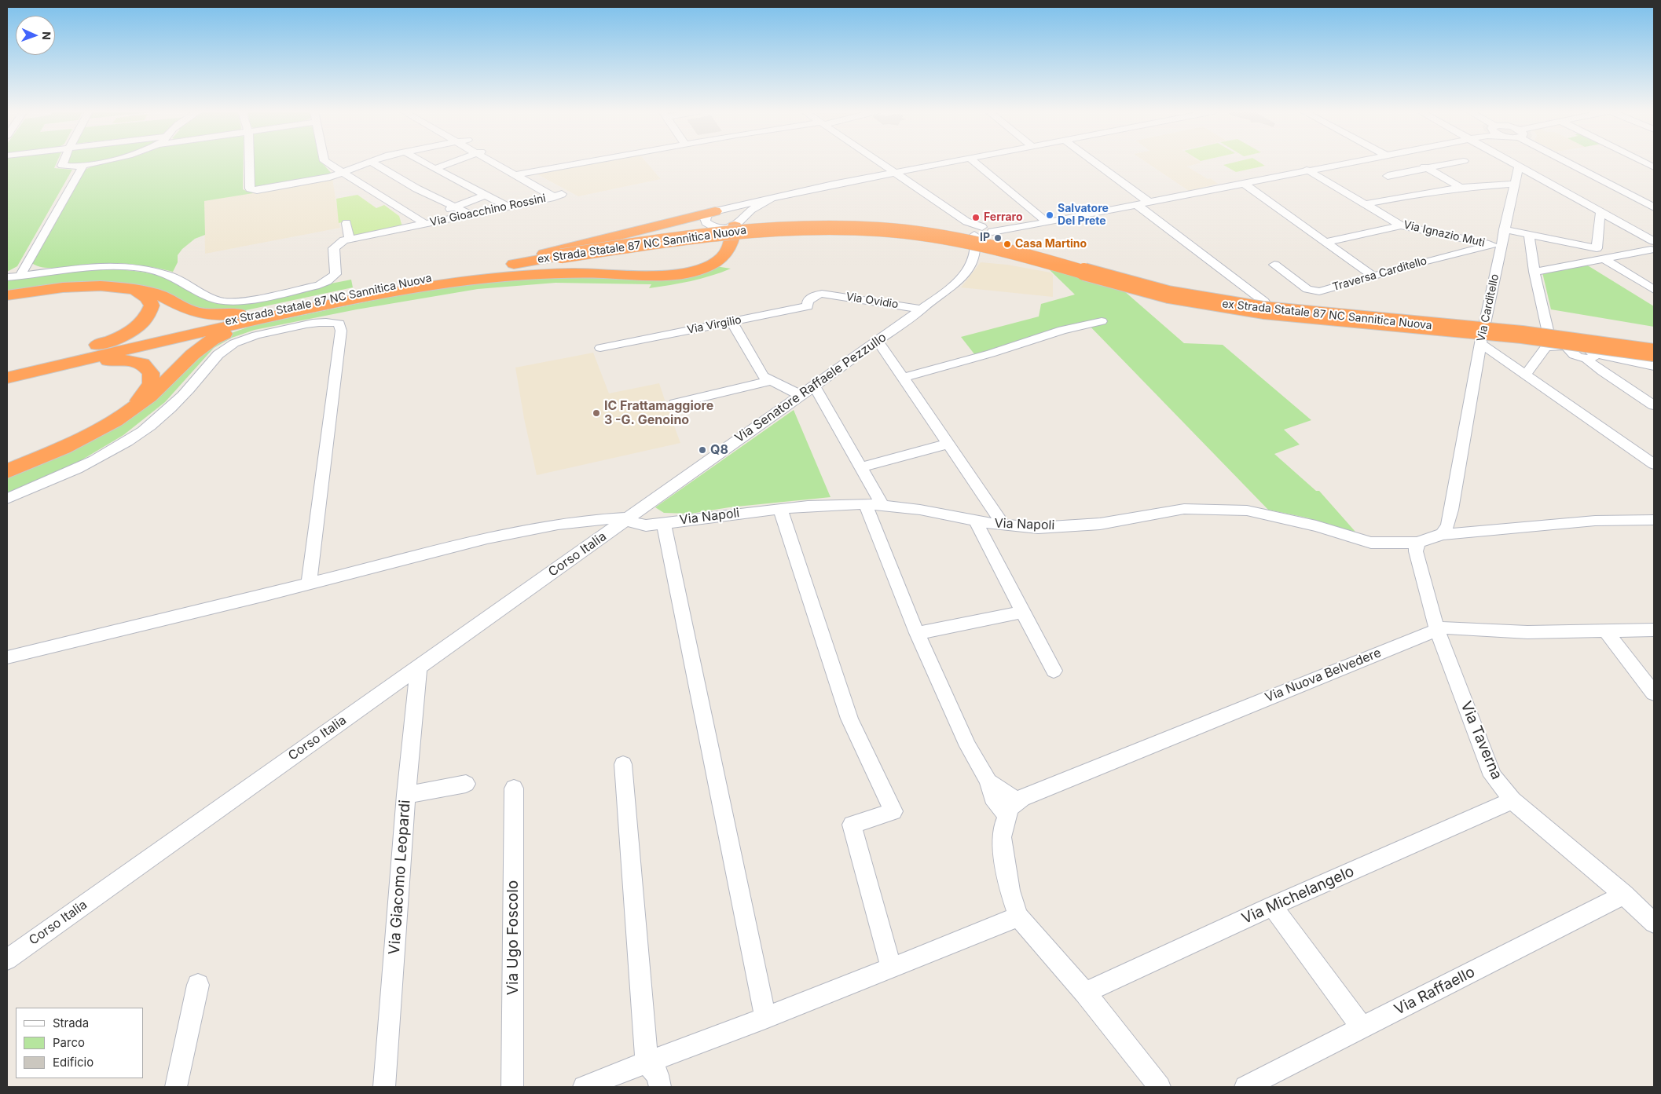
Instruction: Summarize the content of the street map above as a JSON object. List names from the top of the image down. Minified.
{"streets":{"highway":["ex Strada Statale 87 NC Sannitica Nuova"],"street":["Via Gioacchino Rossini","Via Ignazio Muti","Traversa Carditello","Via Ovidio","Via Carditello","Via Virgilio","Via Senatore Raffaele Pezzullo","Via Napoli","Corso Italia","Via Nuova Belvedere","Via Taverna","Via Giacomo Leopardi","Via Michelangelo","Via Ugo Foscolo","Via Raffaello"]},"crossings":[["Via Ignazio Muti","Traversa Carditello"],["Via Ignazio Muti","Via Carditello"],["Traversa Carditello","Via Carditello"],["Via Ovidio","Via Virgilio"],["Via Ovidio","Via Senatore Raffaele Pezzullo"],["Via Senatore Raffaele Pezzullo","Via Napoli"],["Via Senatore Raffaele Pezzullo","Corso Italia"],["Via Napoli","Corso Italia"],["Via Napoli","Via Taverna"],["Corso Italia","Via Giacomo Leopardi"],["Via Nuova Belvedere","Via Taverna"],["Via Taverna","Via Michelangelo"],["Via Taverna","Via Raffaello"]],"places":["Salvatore Del Prete","Ferraro","IP","Casa Martino","IC Frattamaggiore 3 -G. Genoino","Q8"],"legend":["Strada","Parco","Edificio"],"north":"right"}
